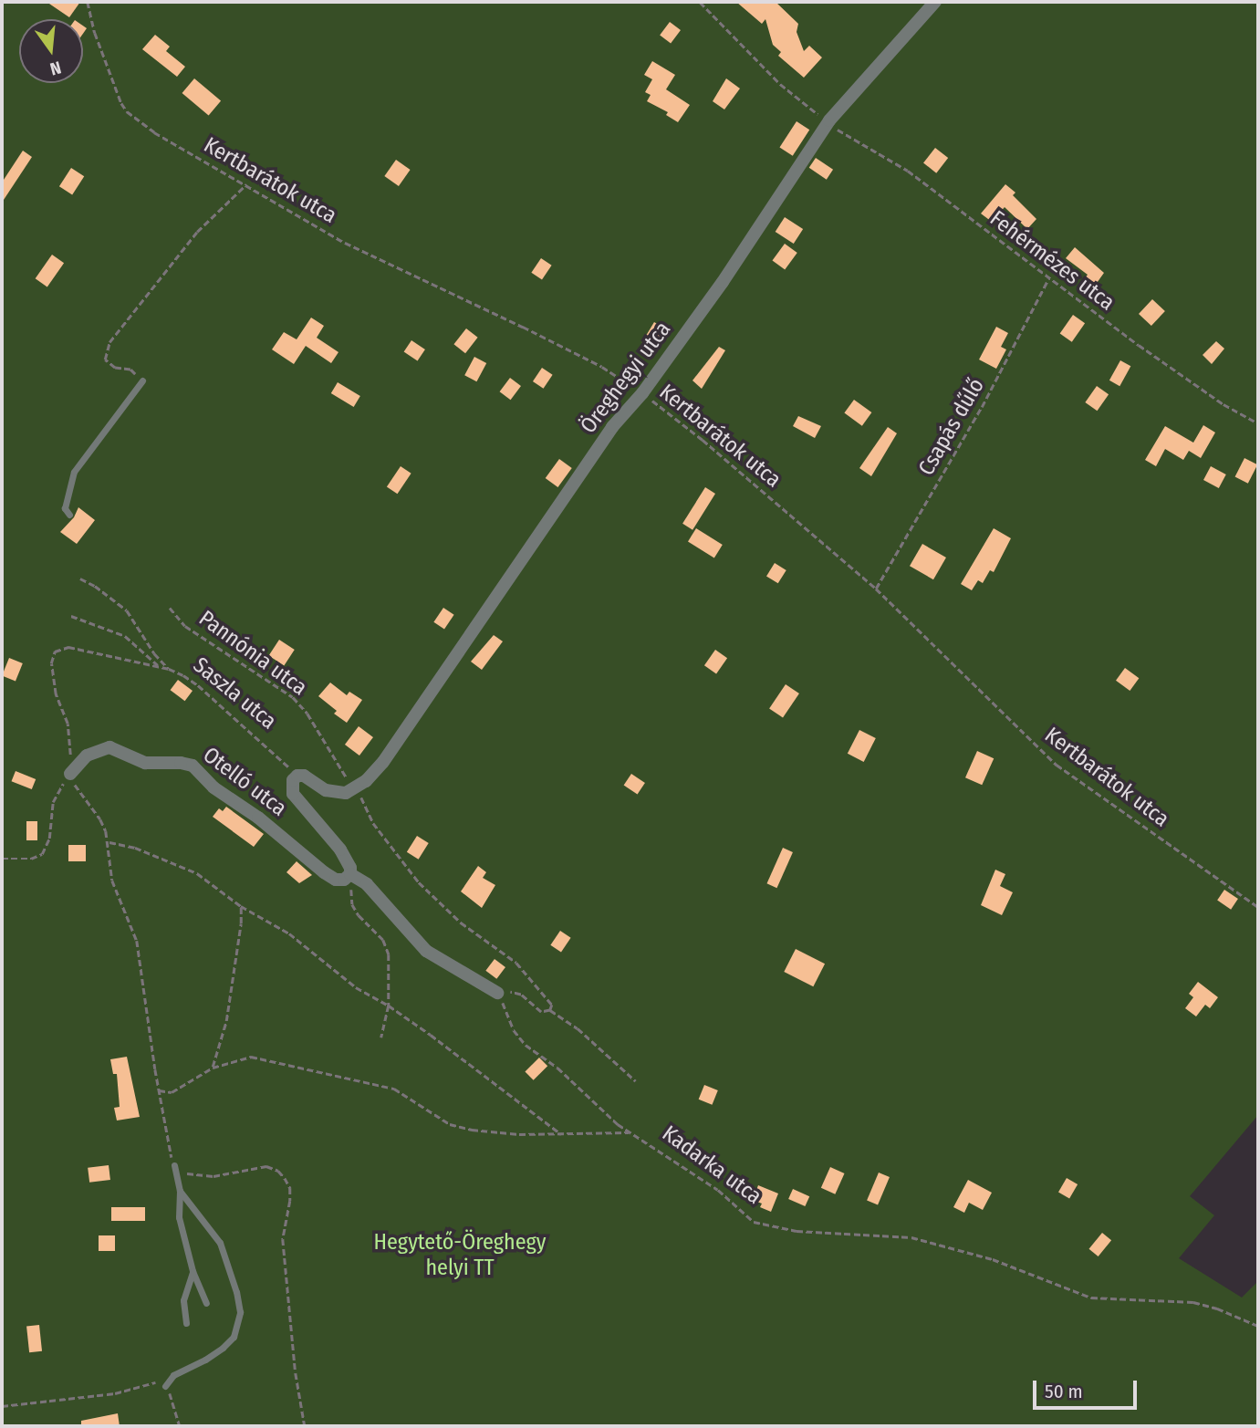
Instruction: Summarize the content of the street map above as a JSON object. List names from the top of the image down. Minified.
{"streets":{"street":["Öreghegyi utca","Otelló utca"],"path":["Kertbarátok utca","Fehérmézes utca","Csapás dűlő","Pannónia utca","Saszla utca","Kadarka utca"]},"crossings":[["Kertbarátok utca","Öreghegyi utca"],["Kertbarátok utca","Csapás dűlő"],["Fehérmézes utca","Öreghegyi utca"],["Fehérmézes utca","Csapás dűlő"],["Öreghegyi utca","Pannónia utca"],["Saszla utca","Otelló utca"]],"parks":["Hegytető-Öreghegy helyi TT"],"scale_bar":"50 m","north":"bottom"}
